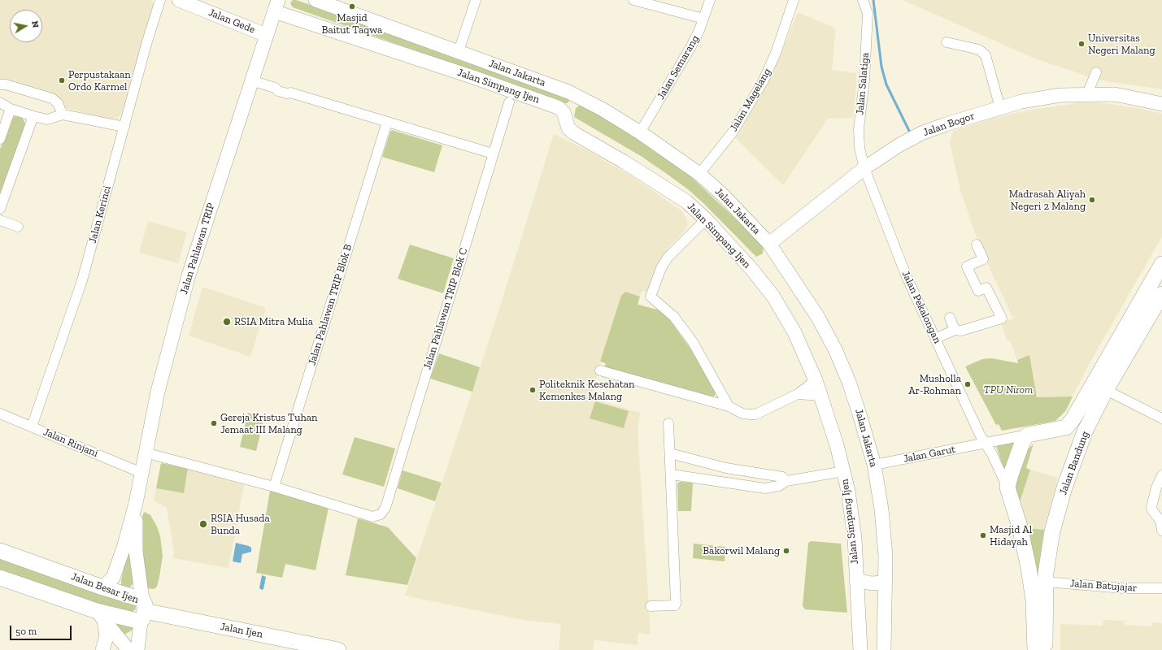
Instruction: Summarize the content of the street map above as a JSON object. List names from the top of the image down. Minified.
{"streets":{"main road":["Jalan Gede","Jalan Jakarta","Jalan Simpang Ijen","Jalan Bogor","Jalan Pahlawan TRIP","Jalan Bandung","Jalan Besar Ijen","Jalan Ijen"],"street":["Jalan Semarang","Jalan Salatiga","Jalan Magelang","Jalan Kerinci","Jalan Pahlawan TRIP Blok B","Jalan Pekalongan","Jalan Pahlawan TRIP Blok C","Jalan Rinjani","Jalan Garut","Jalan Batujajar"]},"crossings":[["Jalan Gede","Jalan Pahlawan TRIP"],["Jalan Semarang","Jalan Jakarta"],["Jalan Jakarta","Jalan Magelang"],["Jalan Jakarta","Jalan Bogor"],["Jalan Jakarta","Jalan Garut"],["Jalan Salatiga","Jalan Bogor"],["Jalan Salatiga","Jalan Pekalongan"],["Jalan Simpang Ijen","Jalan Pahlawan TRIP"],["Jalan Bogor","Jalan Pekalongan"],["Jalan Kerinci","Jalan Rinjani"],["Jalan Pahlawan TRIP","Jalan Rinjani"],["Jalan Pahlawan TRIP","Jalan Besar Ijen"],["Jalan Pahlawan TRIP","Jalan Ijen"],["Jalan Pahlawan TRIP Blok B","Jalan Pahlawan TRIP Blok C"],["Jalan Pekalongan","Jalan Garut"],["Jalan Pekalongan","Jalan Bandung"],["Jalan Garut","Jalan Bandung"],["Jalan Bandung","Jalan Batujajar"],["Jalan Besar Ijen","Jalan Ijen"]],"parks":["TPU Nirom"],"places":["Masjid Baitut Taqwa","Universitas Negeri Malang","Perpustakaan Ordo Karmel","Madrasah Aliyah Negeri 2 Malang","RSIA Mitra Mulia","Musholla Ar-Rohman","Politeknik Kesehatan Kemenkes Malang","Gereja Kristus Tuhan Jemaat III Malang","RSIA Husada Bunda","Masjid Al Hidayah","Bakorwil Malang"],"scale_bar":"50 m","north":"right"}
